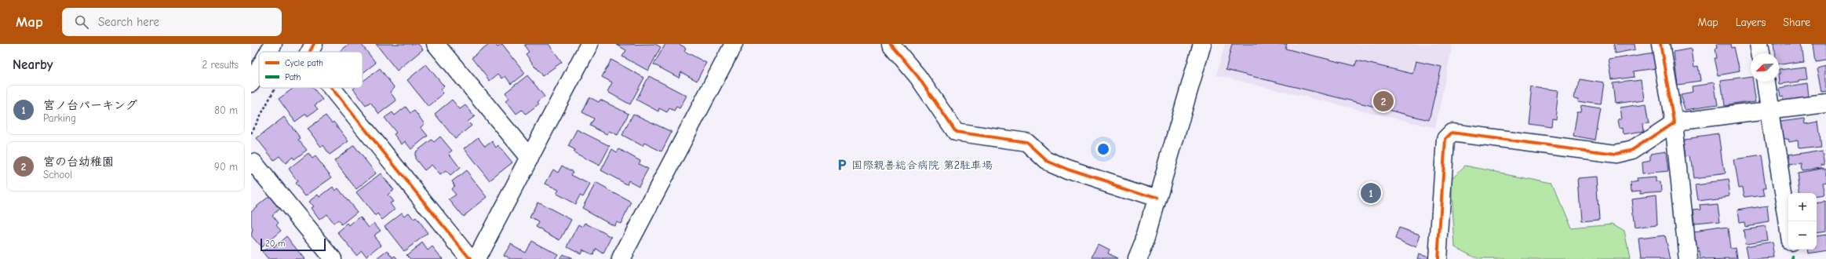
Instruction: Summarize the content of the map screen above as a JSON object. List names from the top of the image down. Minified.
{"places":{"parking":["国際親善総合病院 第2駐車場"]},"legend":["Cycle path","Path"],"scale_bar":"20 m","north":"bottom left","page":{"header":"Map","search":"Search here","nav":["Map","Layers","Share"],"heading":["Nearby","2 results"],"list":[{"mark":"1","name":"宮ノ台パーキング","note":"Parking","value":"80 m"},{"mark":"2","name":"宮の台幼稚園","note":"School","value":"90 m"}],"pins":["2","1"],"map_buttons":["+","−"],"scale":"20 m"}}
